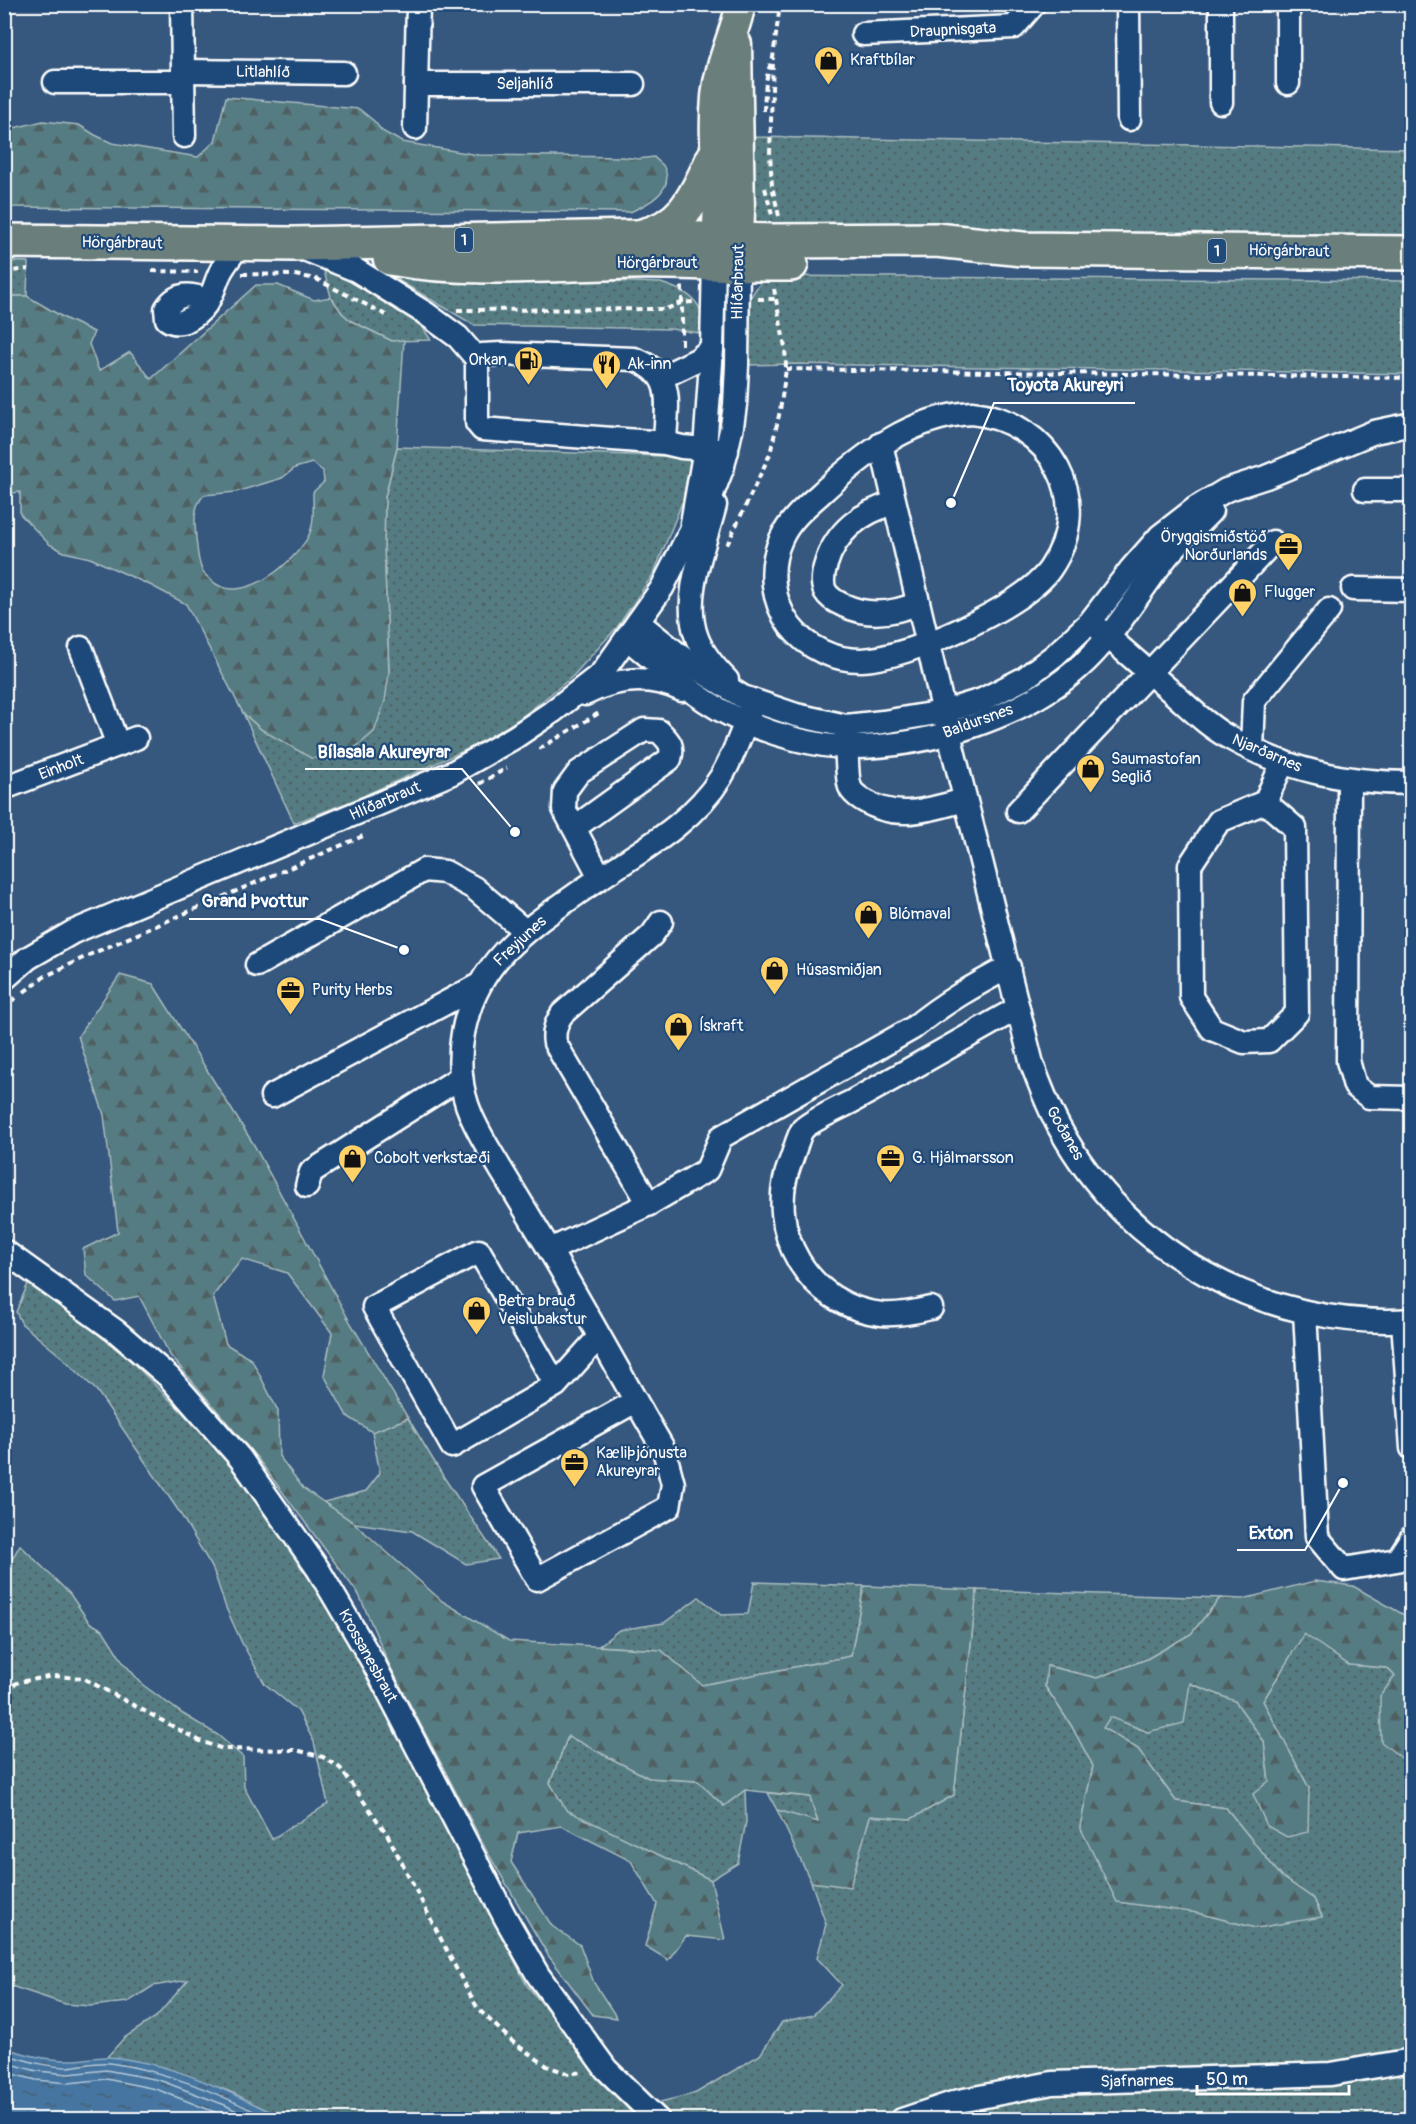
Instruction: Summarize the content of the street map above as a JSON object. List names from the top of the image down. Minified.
{"streets":{"highway":["1","Hörgárbraut"],"main road":["Hlíðarbraut"],"street":["Draupnisgata","Litlahlíð","Seljahlíð","Baldursnes","Njarðarnes","Einholt","Freyjunes","Goðanes","Krossanesbraut","Sjafnarnes"]},"crossings":[["Hörgárbraut","Hlíðarbraut"],["Hlíðarbraut","Baldursnes"],["Baldursnes","Njarðarnes"],["Baldursnes","Freyjunes"],["Baldursnes","Goðanes"]],"places":{"shop":["Kraftbílar","Flugger","Saumastofan Seglið","Blómaval","Húsasmiðjan","Ískraft","Cobolt verkstæði","Betra brauð Veislubakstur"],"fuel station":["Orkan"],"restaurant":["Ak-inn"],"other":["Toyota Akureyri","Bílasala Akureyrar","Grand Þvottur","Exton"],"office":["Öryggismiðstöð Norðurlands","Purity Herbs","G. Hjálmarsson","Kæliþjónusta Akureyrar"]},"scale_bar":"50 m"}
